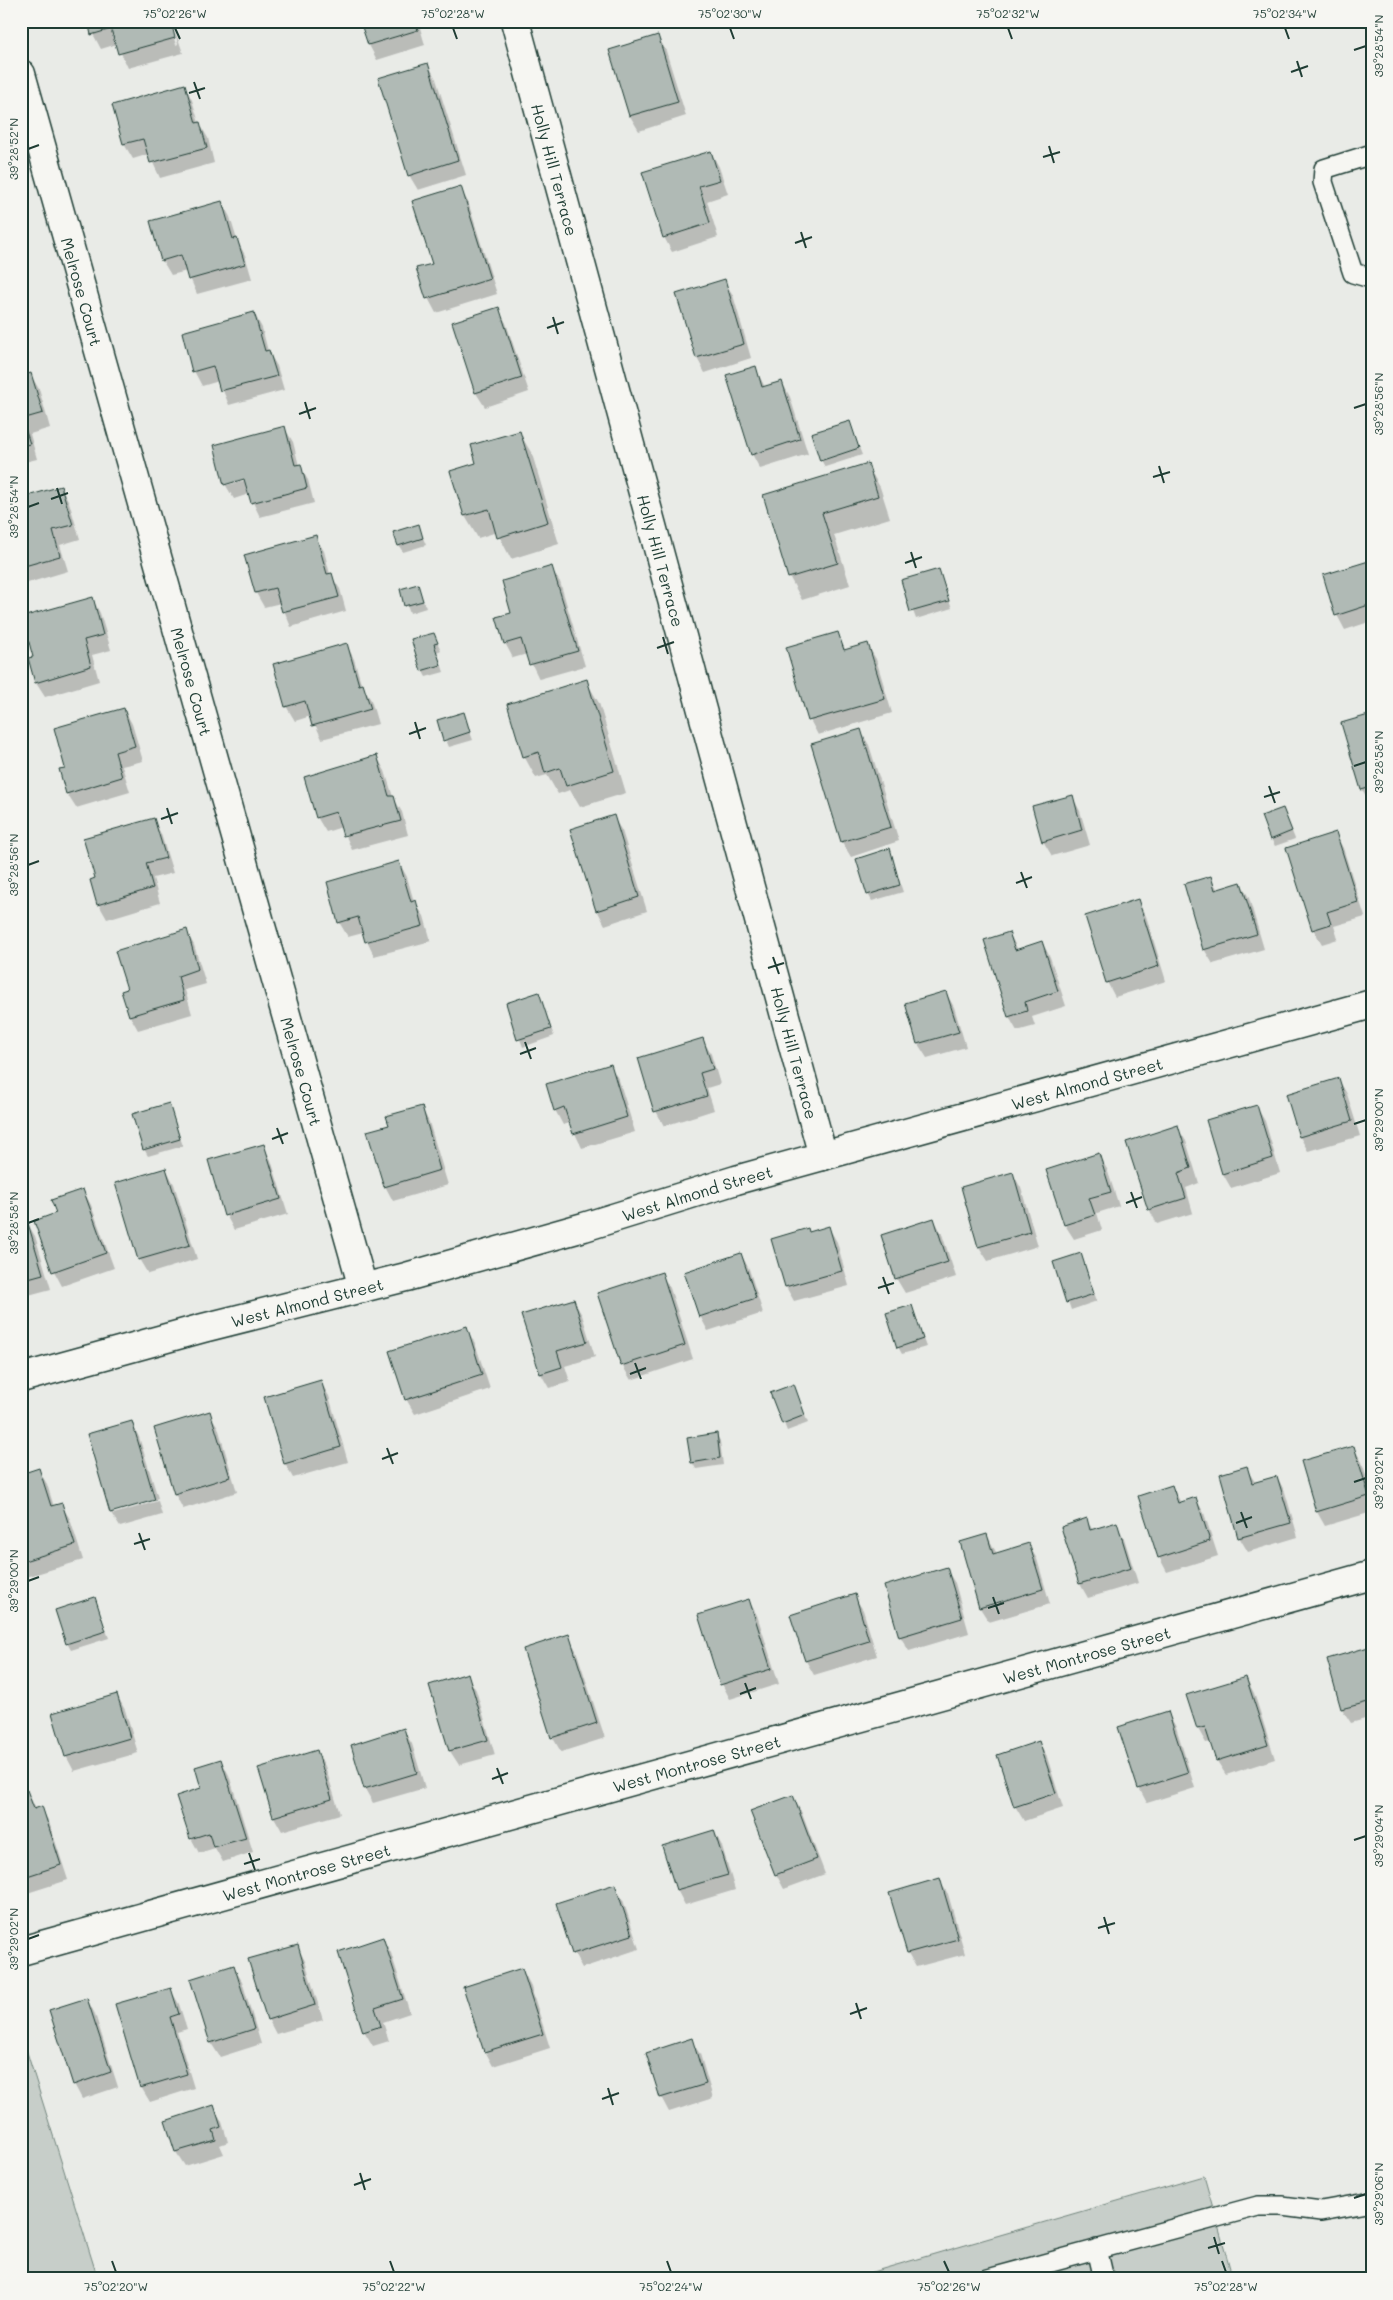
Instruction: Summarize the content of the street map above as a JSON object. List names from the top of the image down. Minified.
{"streets":{"street":["Holly Hill Terrace","Melrose Court","West Almond Street","West Montrose Street"]},"crossings":[["Holly Hill Terrace","West Almond Street"],["Melrose Court","West Almond Street"]],"coordinates":["75°02'26\"W","75°02'28\"W","75°02'30\"W","75°02'32\"W","75°02'34\"W","39°28'54\"N","39°28'52\"N","39°28'56\"N","39°28'58\"N","39°29'00\"N","39°29'02\"N","39°29'04\"N","39°29'06\"N","75°02'20\"W","75°02'22\"W","75°02'24\"W"]}
